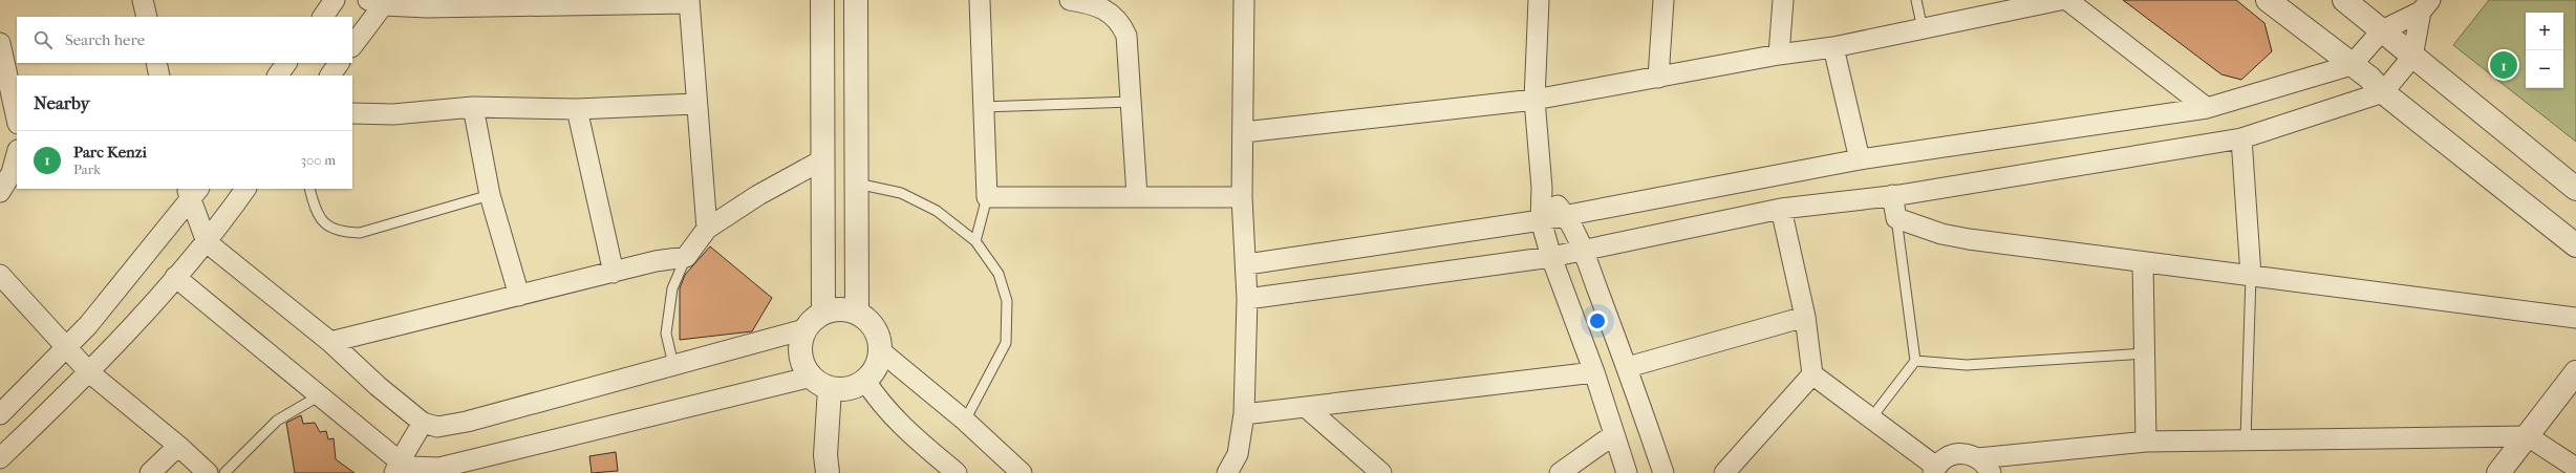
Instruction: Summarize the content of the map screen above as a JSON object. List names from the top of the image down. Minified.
{"page":{"map_buttons":["+","−"],"search":"Search here","pins":"1","heading":"Nearby","list":[{"mark":"1","name":"Parc Kenzi","note":"Park","value":"300 m"}]}}
